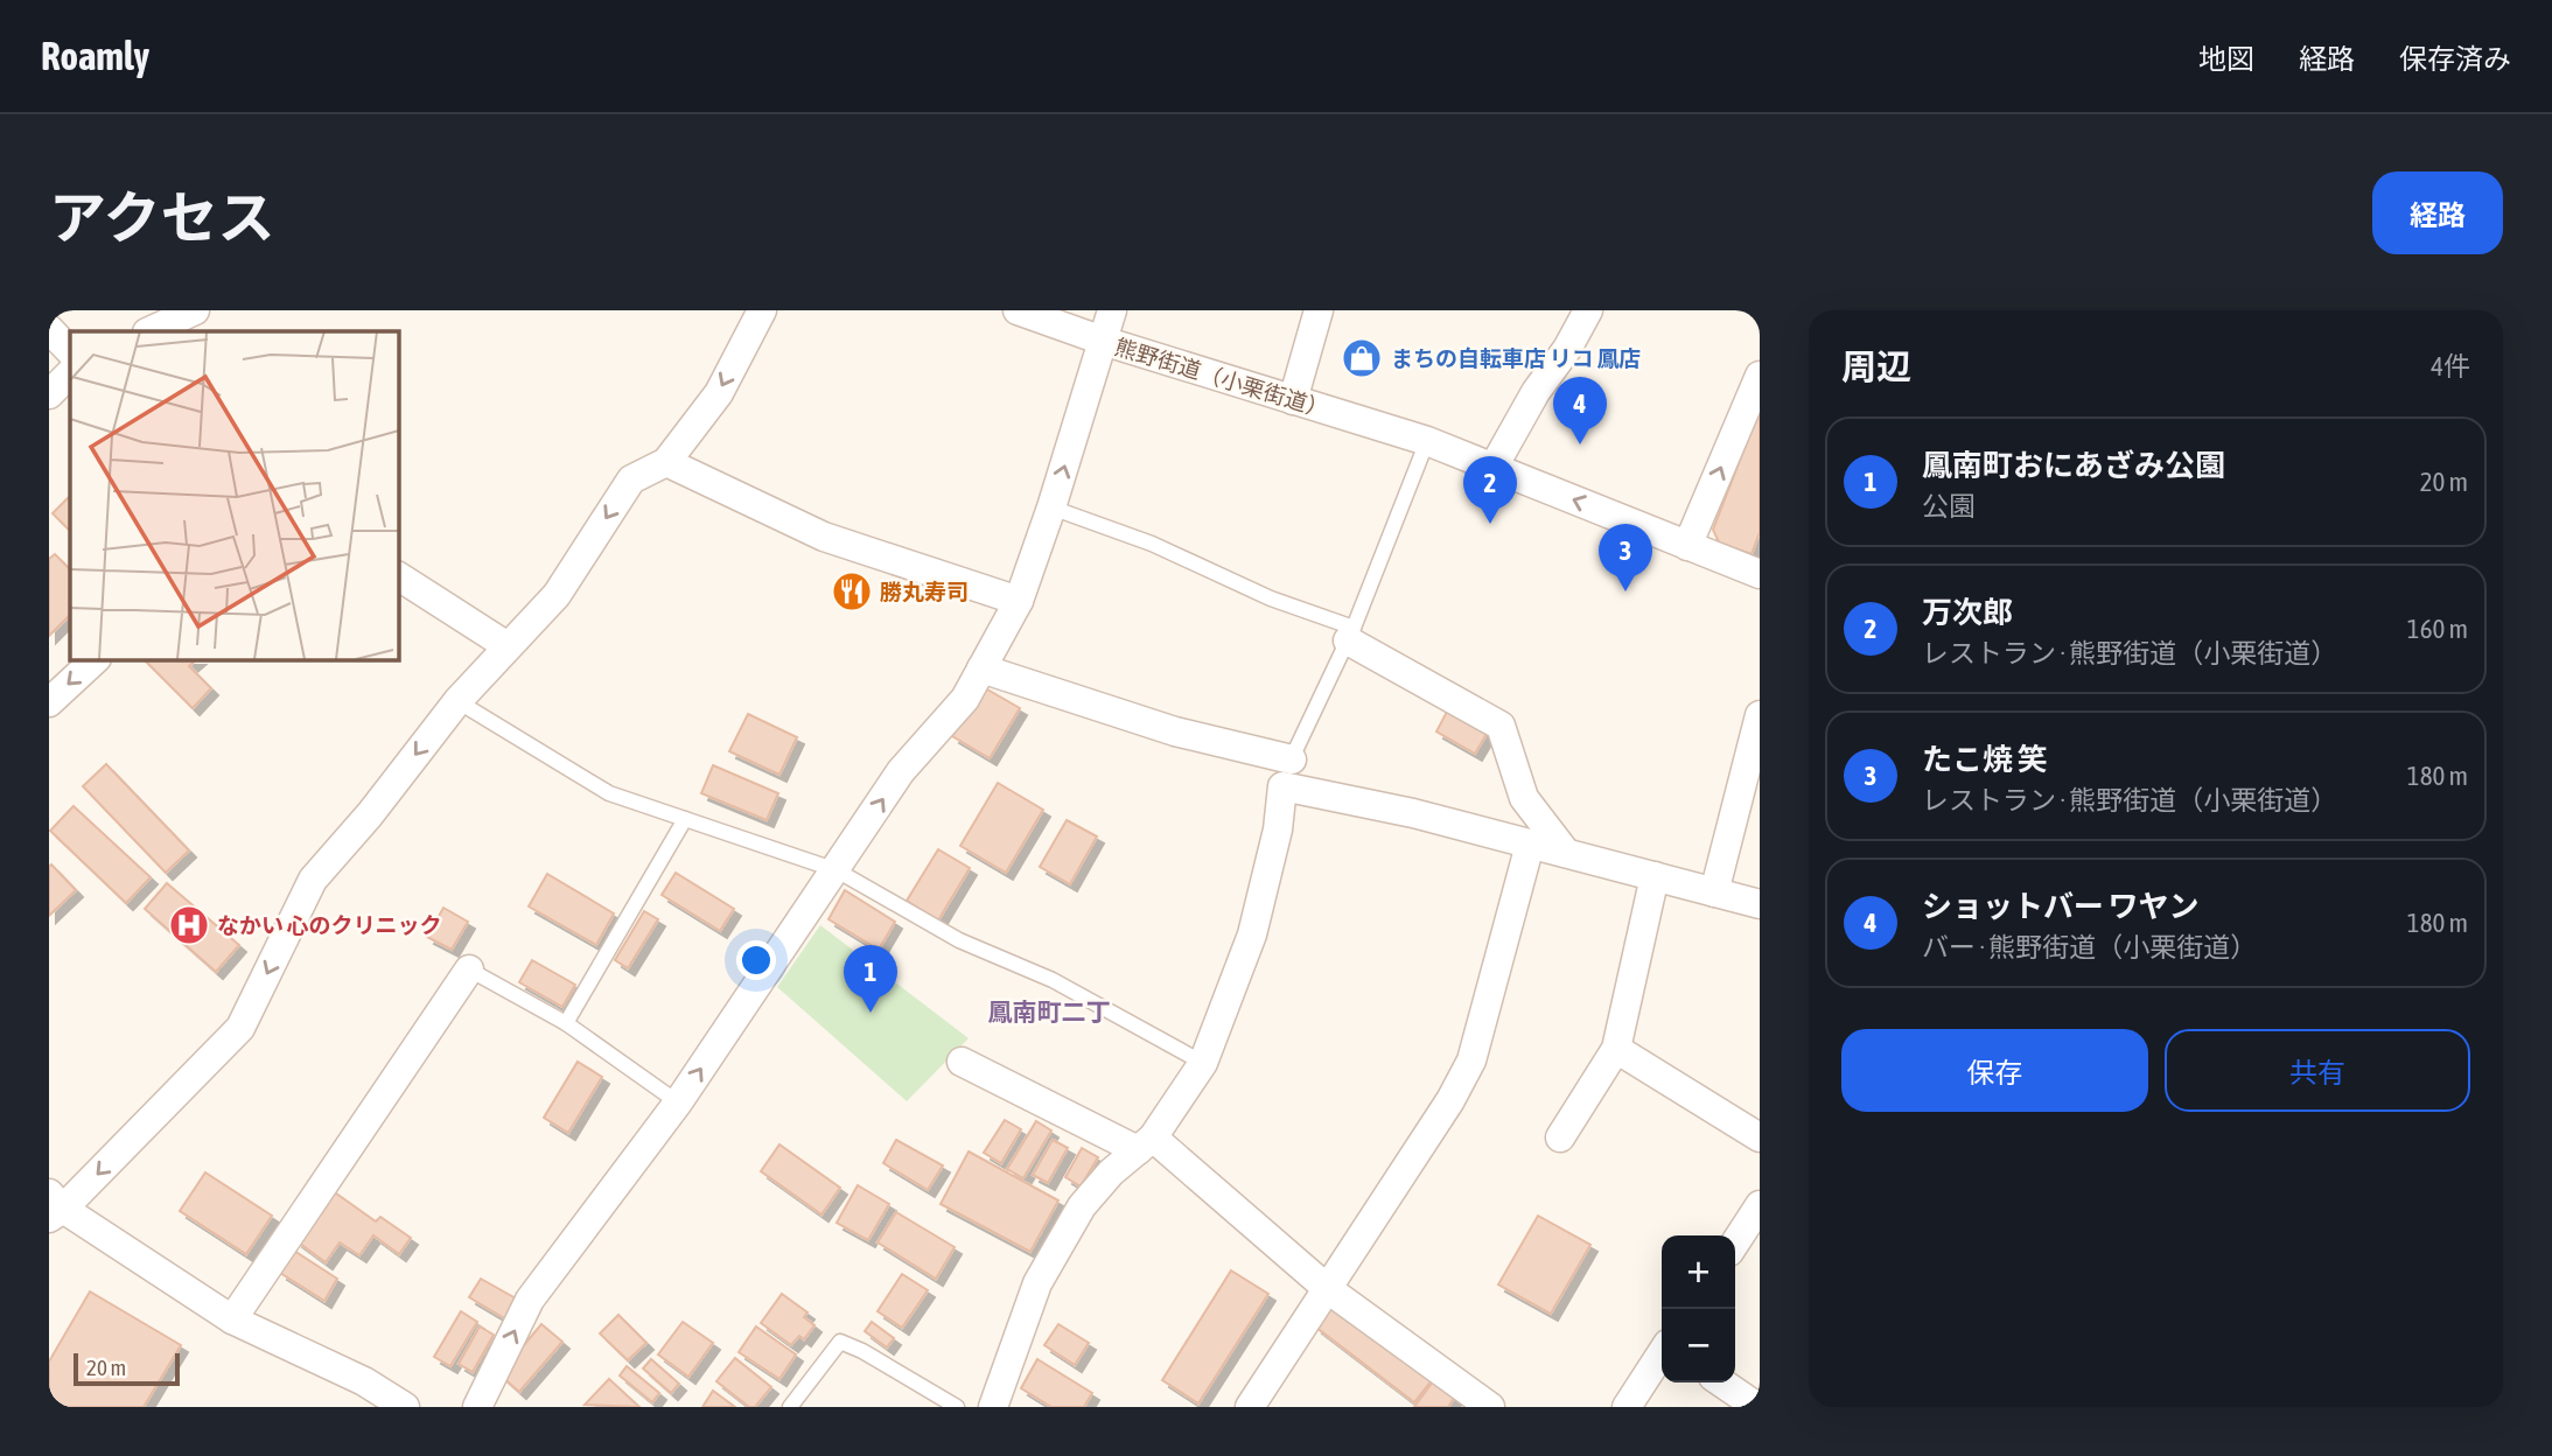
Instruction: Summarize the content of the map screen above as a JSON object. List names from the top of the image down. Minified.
{"streets":{"street":["熊野街道（小栗街道）"]},"districts":["鳳南町二丁"],"places":{"shop":["まちの自転車店 リコ 鳳店"],"restaurant":["勝丸寿司"],"hospital":["なかい 心のクリニック"]},"scale_bar":"20 m","page":{"header":"Roamly","nav":["地図","経路","保存済み"],"title":"アクセス","buttons":["経路",["保存","共有"]],"heading":["周辺","4件"],"pins":["4","2","3","1"],"list":[{"mark":"1","name":"鳳南町おにあざみ公園","note":"公園","value":"20 m"},{"mark":"2","name":"万次郎","note":"レストラン · 熊野街道（小栗街道）","value":"160 m"},{"mark":"3","name":"たこ焼 笑","note":"レストラン · 熊野街道（小栗街道）","value":"180 m"},{"mark":"4","name":"ショットバー ワヤン","note":"バー · 熊野街道（小栗街道）","value":"180 m"}],"map_buttons":["+","−"],"scale":"20 m"}}
